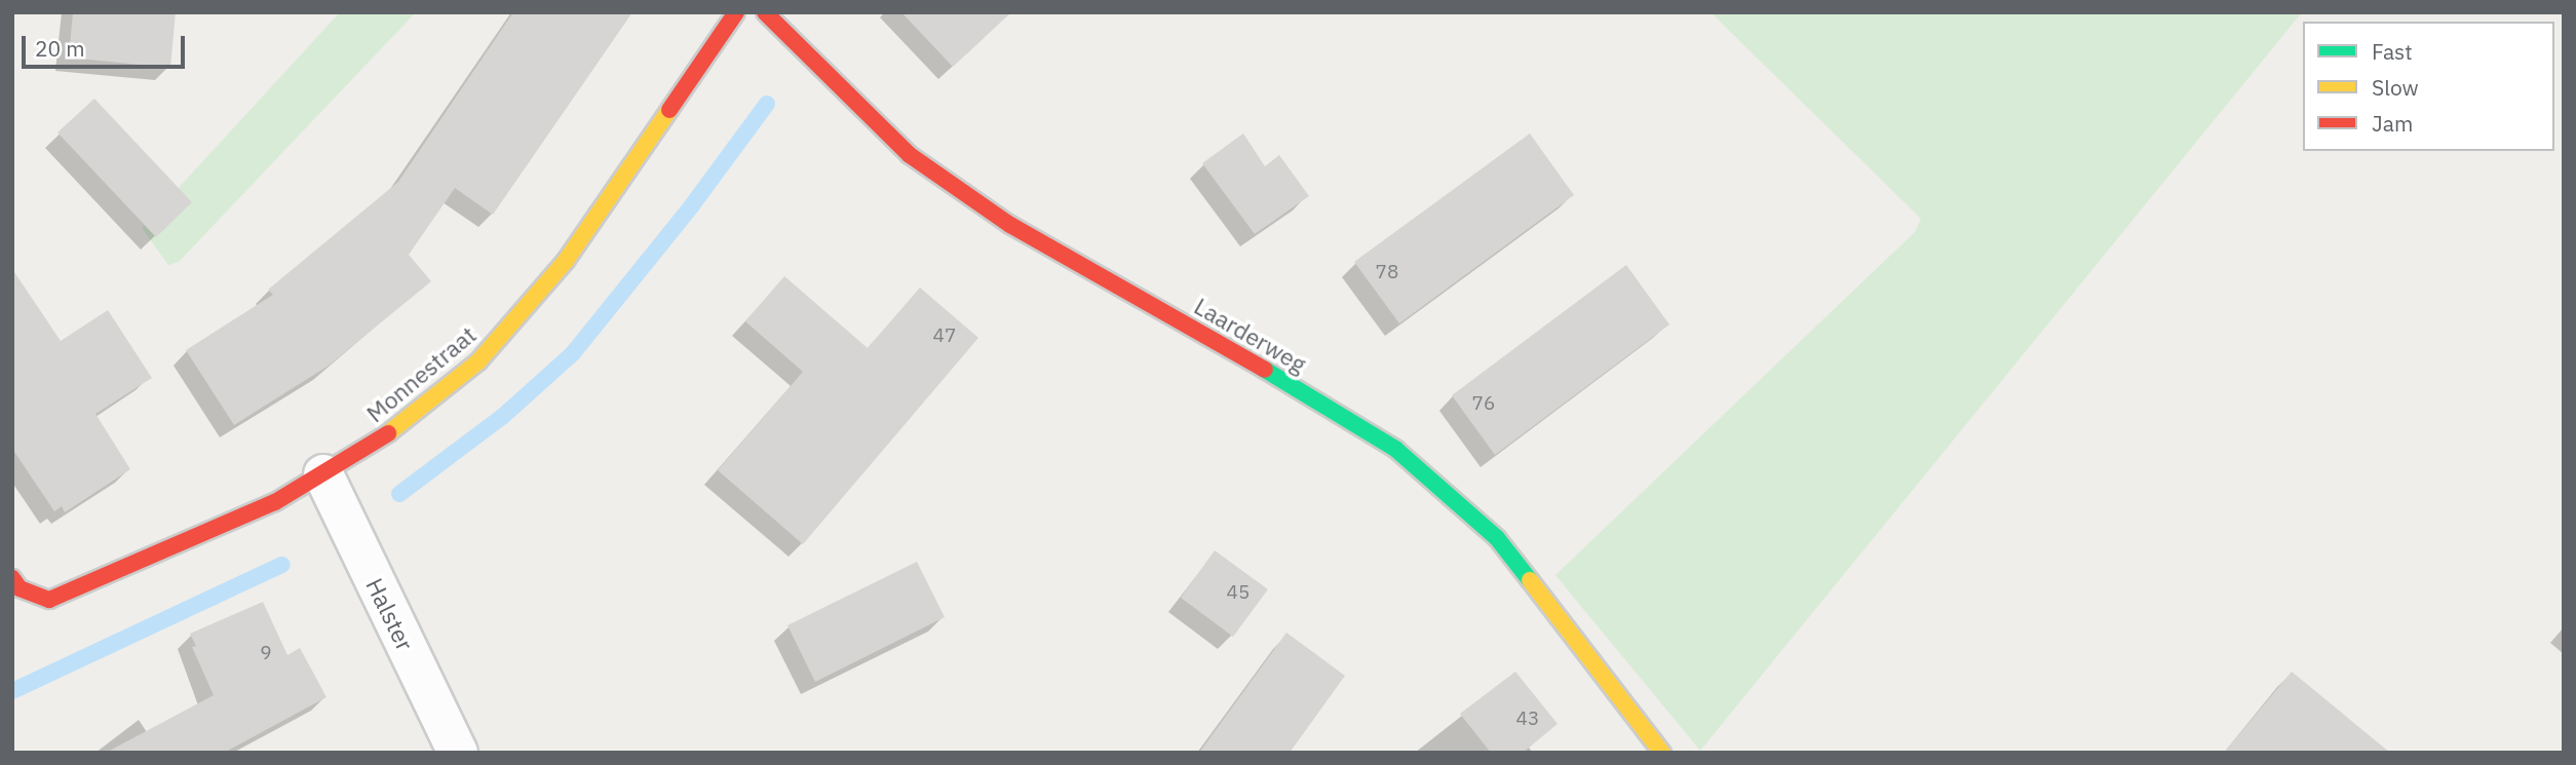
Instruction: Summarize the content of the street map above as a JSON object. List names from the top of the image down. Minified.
{"streets":{"street":["Laarderweg","Monnestraat","Halster"]},"crossings":[["Monnestraat","Halster"]],"house_numbers":["78","47","76","45","9","43"],"legend":["Fast","Slow","Jam"],"scale_bar":"20 m"}
